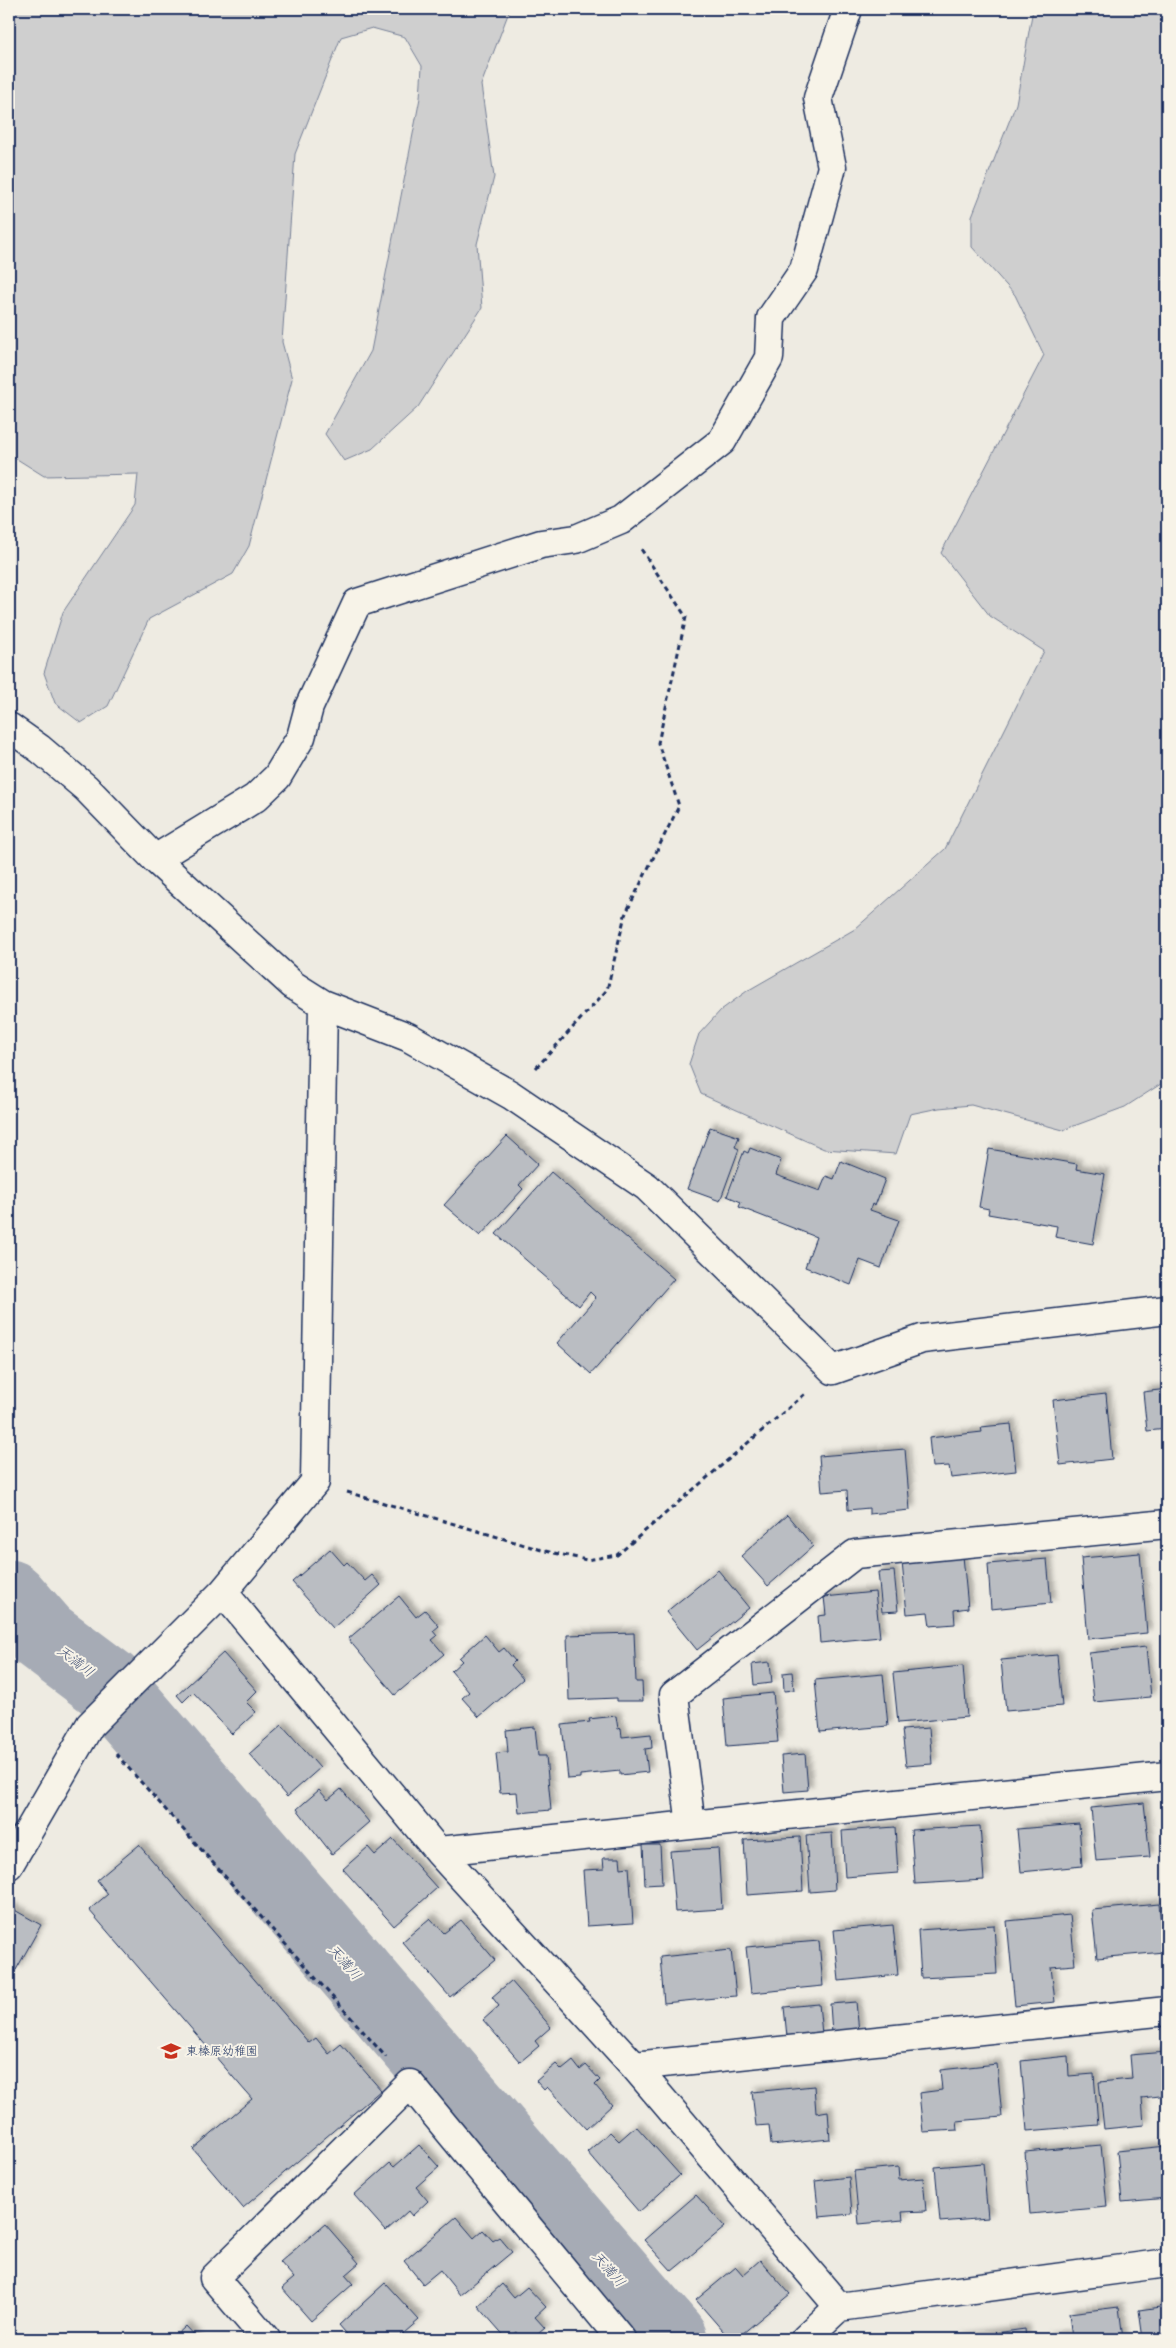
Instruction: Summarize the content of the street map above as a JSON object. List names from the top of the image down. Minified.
{"water":["天満川"],"places":{"school or university":["東榛原幼稚園"]}}
